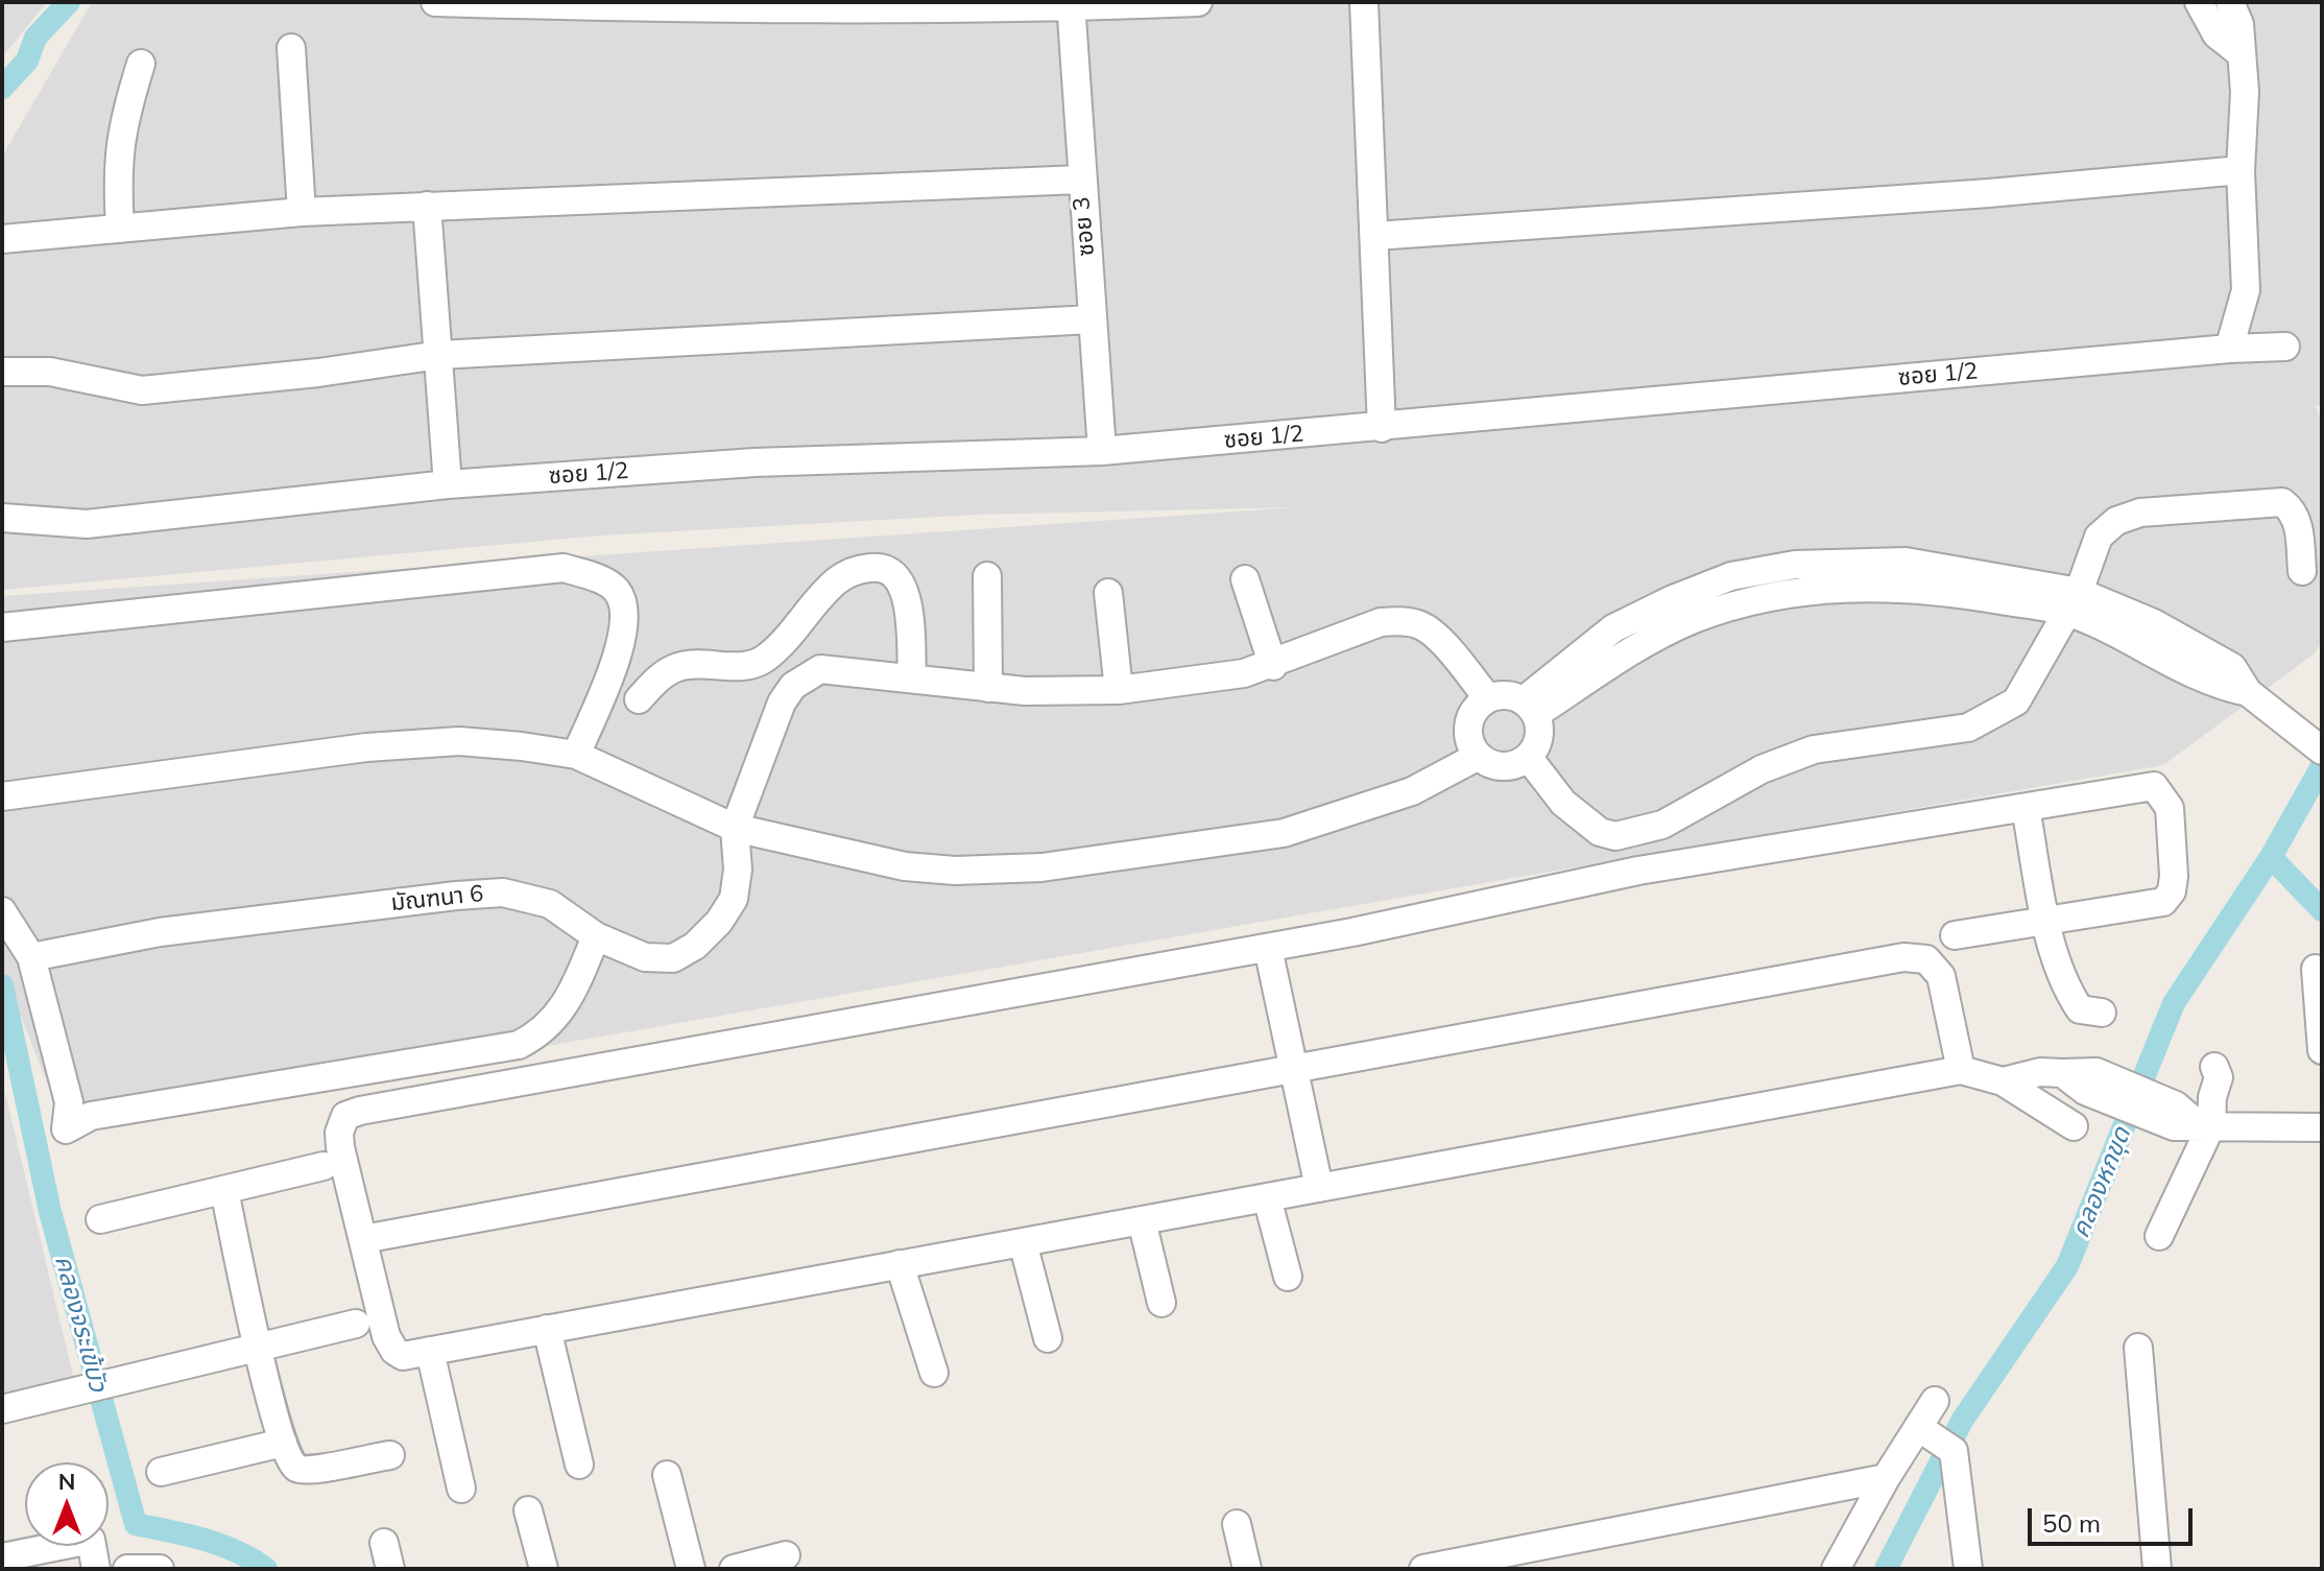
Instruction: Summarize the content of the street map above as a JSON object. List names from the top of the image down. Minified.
{"streets":{"street":["ซอย 3","ซอย 1/2","มัณฑนา 6"]},"crossings":[["ซอย 3","ซอย 1/2"]],"water":["คลองหกขุด","คลองจระเข้บัว"],"scale_bar":"50 m","north":"top"}
